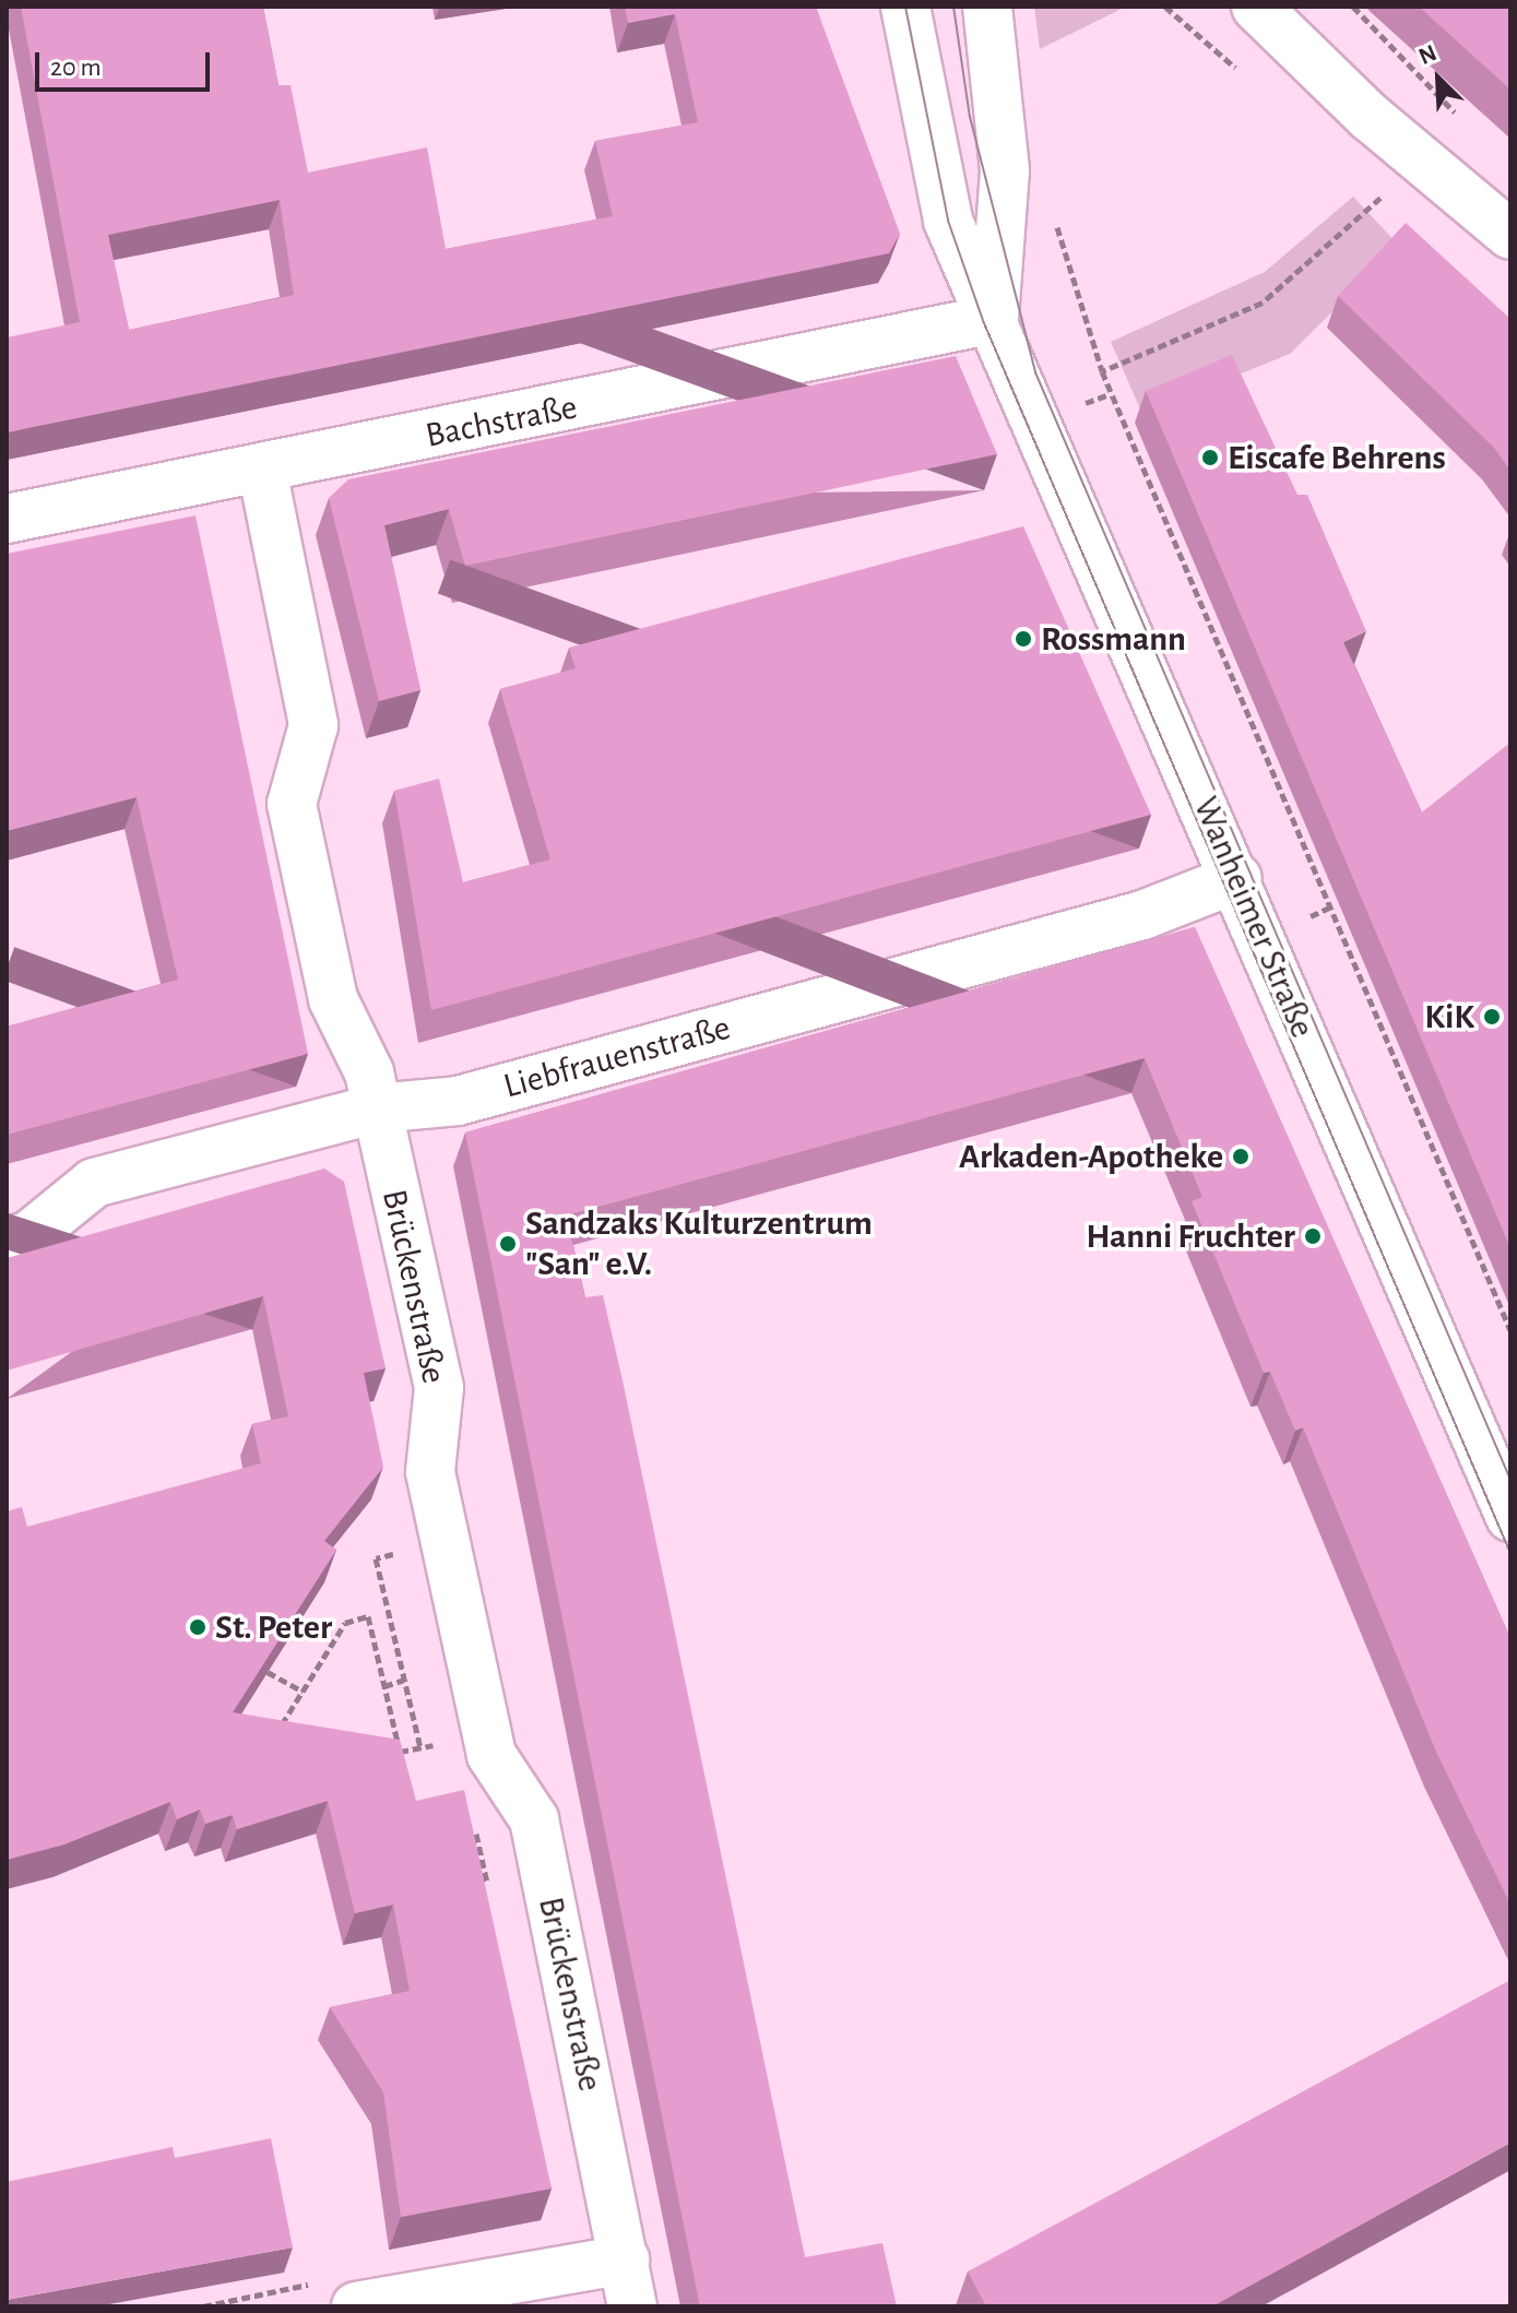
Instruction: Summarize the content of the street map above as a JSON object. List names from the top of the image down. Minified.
{"streets":{"street":["Bachstraße","Wanheimer Straße","Liebfrauenstraße","Brückenstraße"]},"crossings":[["Bachstraße","Wanheimer Straße"],["Bachstraße","Brückenstraße"],["Wanheimer Straße","Liebfrauenstraße"],["Liebfrauenstraße","Brückenstraße"]],"places":["Eiscafe Behrens","Rossmann","KiK","Arkaden-Apotheke","Hanni Fruchter","Sandzaks Kulturzentrum \"San\" e.V.","St. Peter"],"scale_bar":"20 m","north":"top left"}
